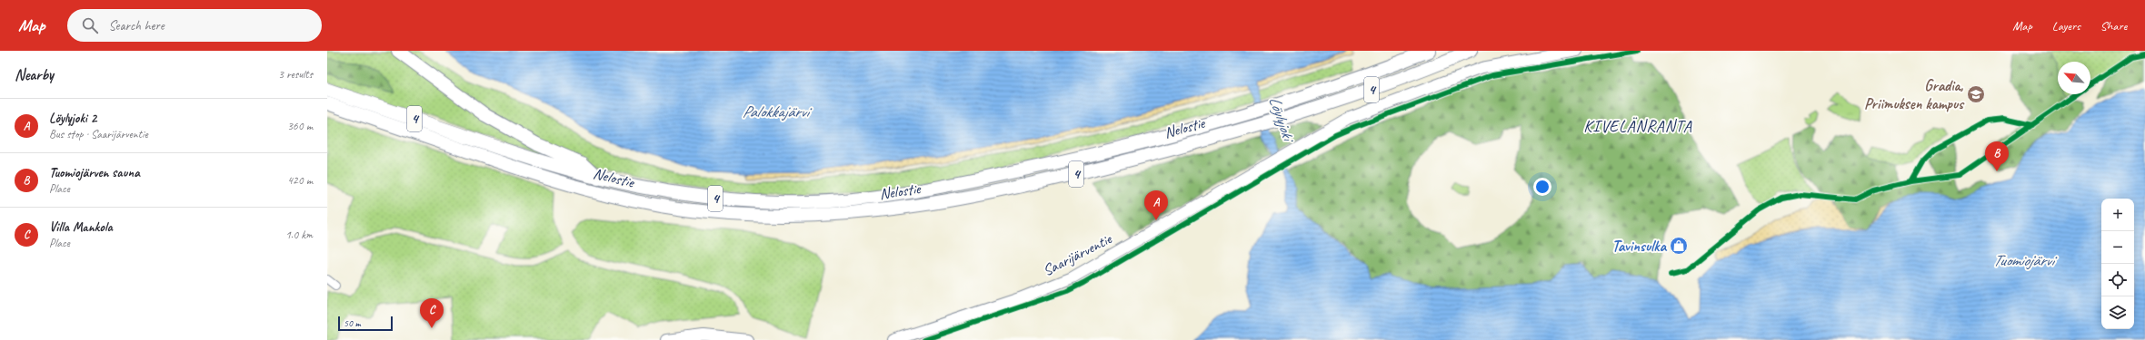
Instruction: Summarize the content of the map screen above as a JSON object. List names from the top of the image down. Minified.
{"streets":{"highway":["4","Nelostie"],"main road":["Saarijärventie"]},"districts":["KIVELÄNRANTA"],"water":["Palokkajärvi","Löylyjoki","Tuomiojärvi"],"places":{"school or university":["Gradia, Priimuksen kampus"],"shop":["Tavinsulka"]},"scale_bar":"50 m","north":"top left","page":{"header":"Map","search":"Search here","nav":["Map","Layers","Share"],"heading":["Nearby","3 results"],"list":[{"mark":"A","name":"Löylyjoki 2","note":"Bus stop · Saarijärventie","value":"360 m"},{"mark":"B","name":"Tuomiojärven sauna","note":"Place","value":"420 m"},{"mark":"C","name":"Villa Mankola","note":"Place","value":"1.0 km"}],"pins":["B","A","C"],"map_buttons":["+","−"],"scale":"50 m"}}
